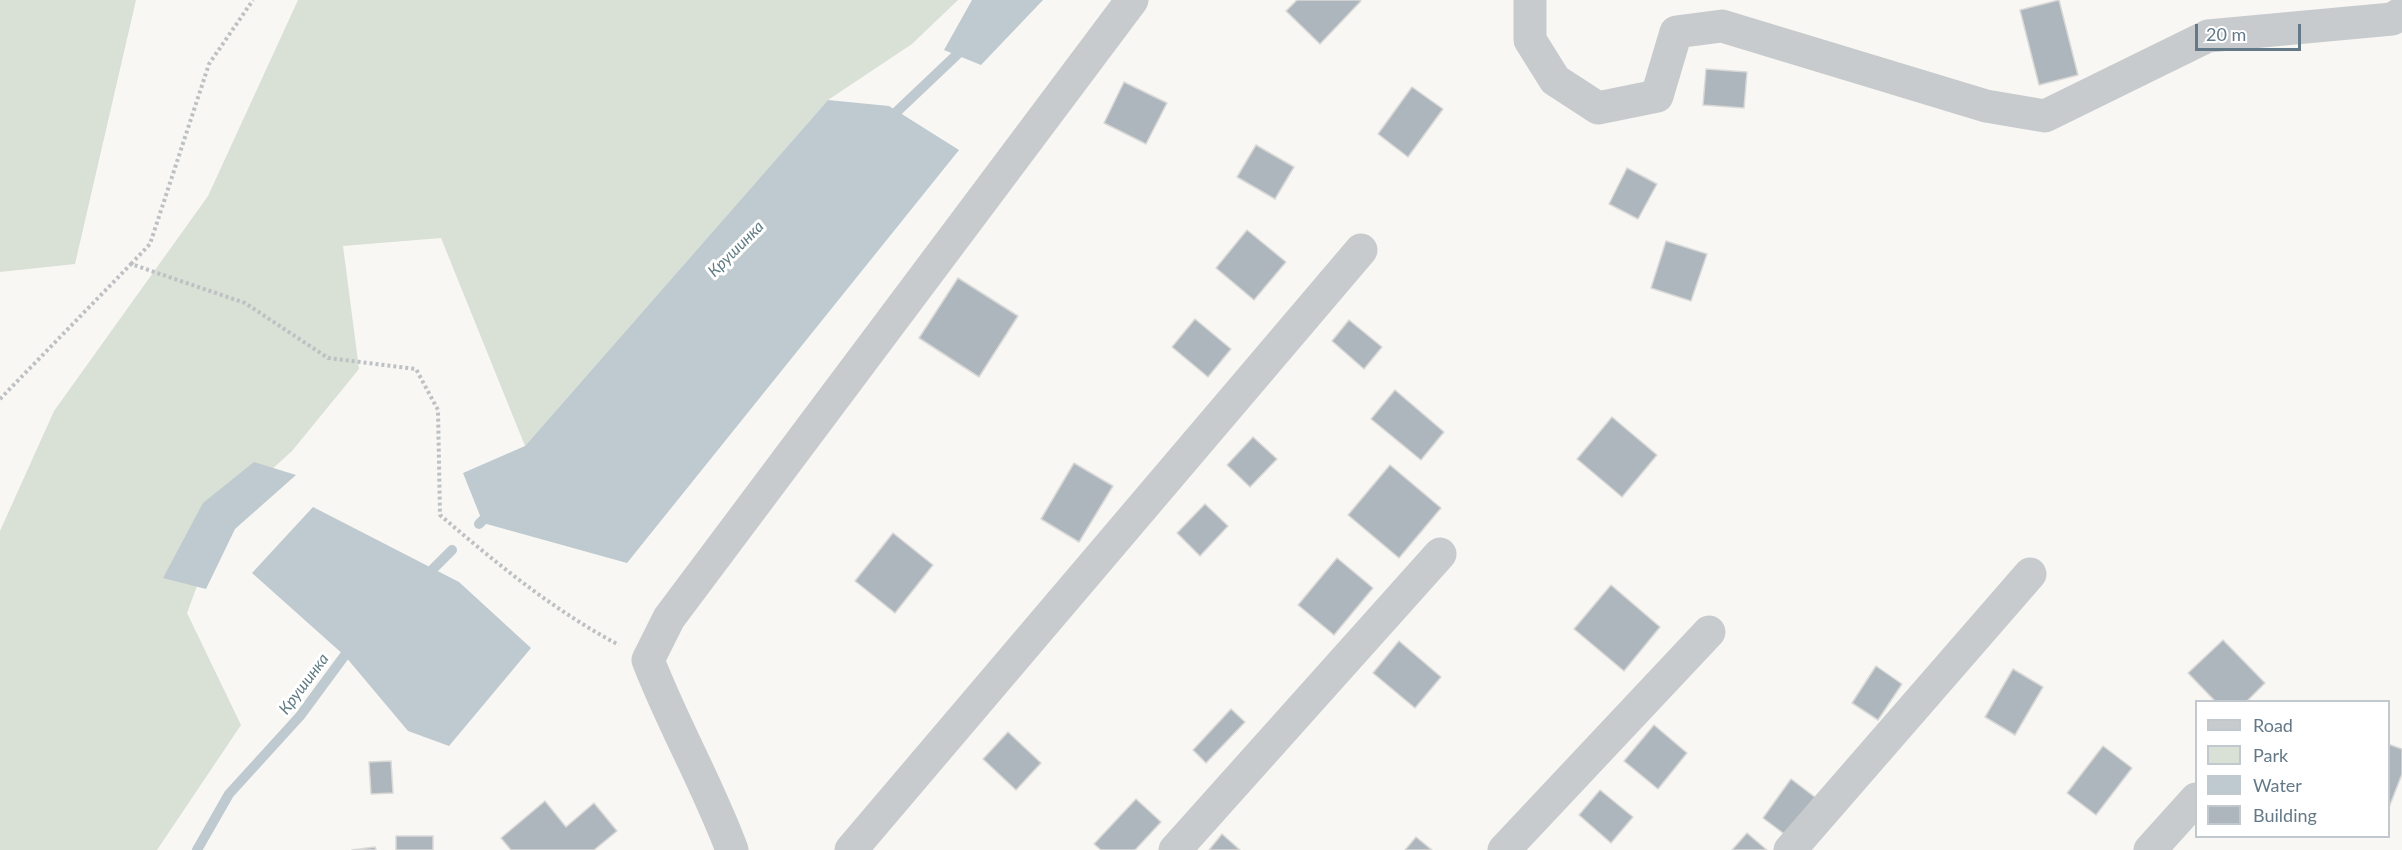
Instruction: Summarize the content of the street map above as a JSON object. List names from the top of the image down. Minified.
{"water":["Крушинка"],"legend":["Road","Park","Water","Building"],"scale_bar":"20 m"}
